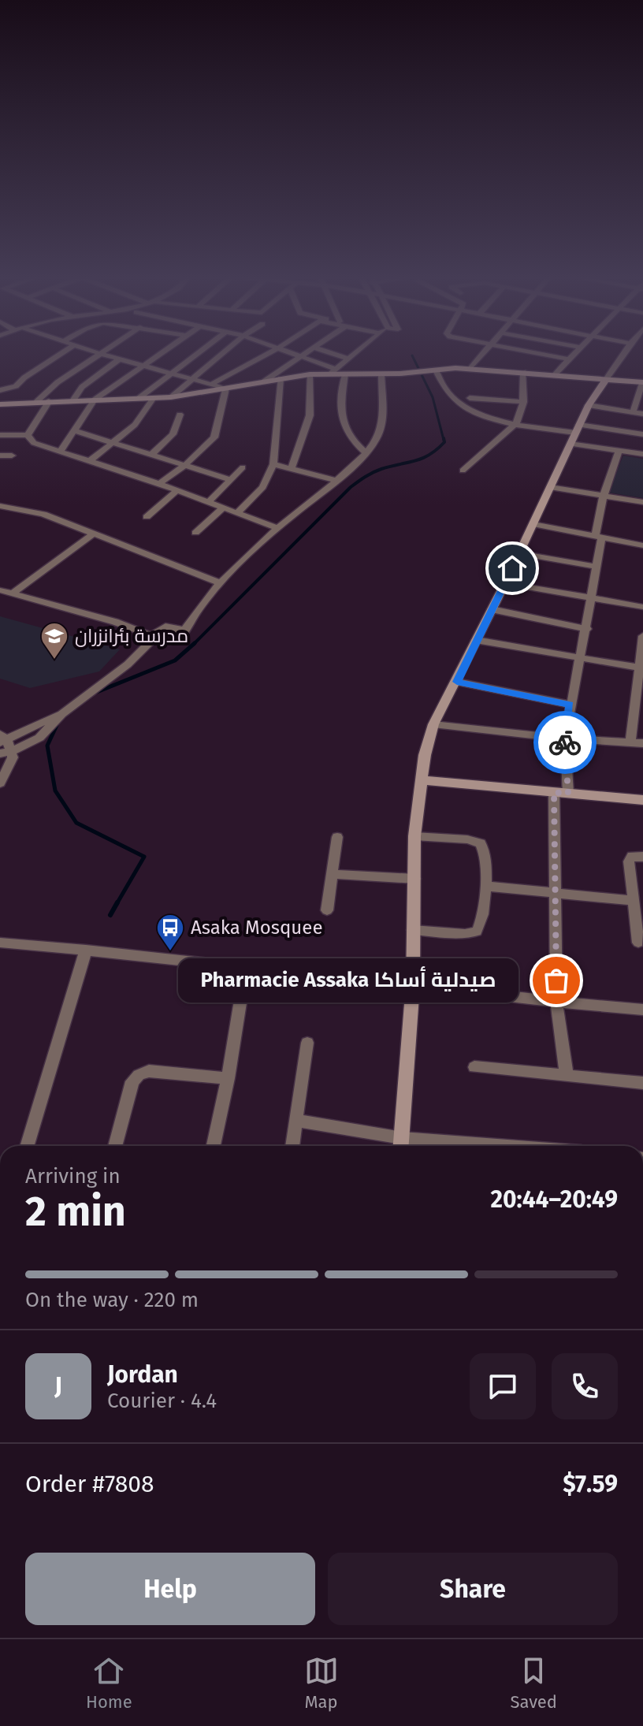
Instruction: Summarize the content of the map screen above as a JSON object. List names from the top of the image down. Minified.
{"places":{"school or university":["مدرسة بئرانزران"],"bus stop":["Asaka Mosquee"],"other":["Pharmacie Assaka صيدلية أساكا"]},"page":{"bubble":"Pharmacie Assaka صيدلية أساكا","heading":["2 min","Arriving in","20:44–20:49"],"panel":["Jordan","Courier · 4.4","Order #7808","$7.59"],"bar":"On the way · 220 m","round":"J","buttons":["Help","Share"],"tabs":["Home","Map","Saved"]}}
